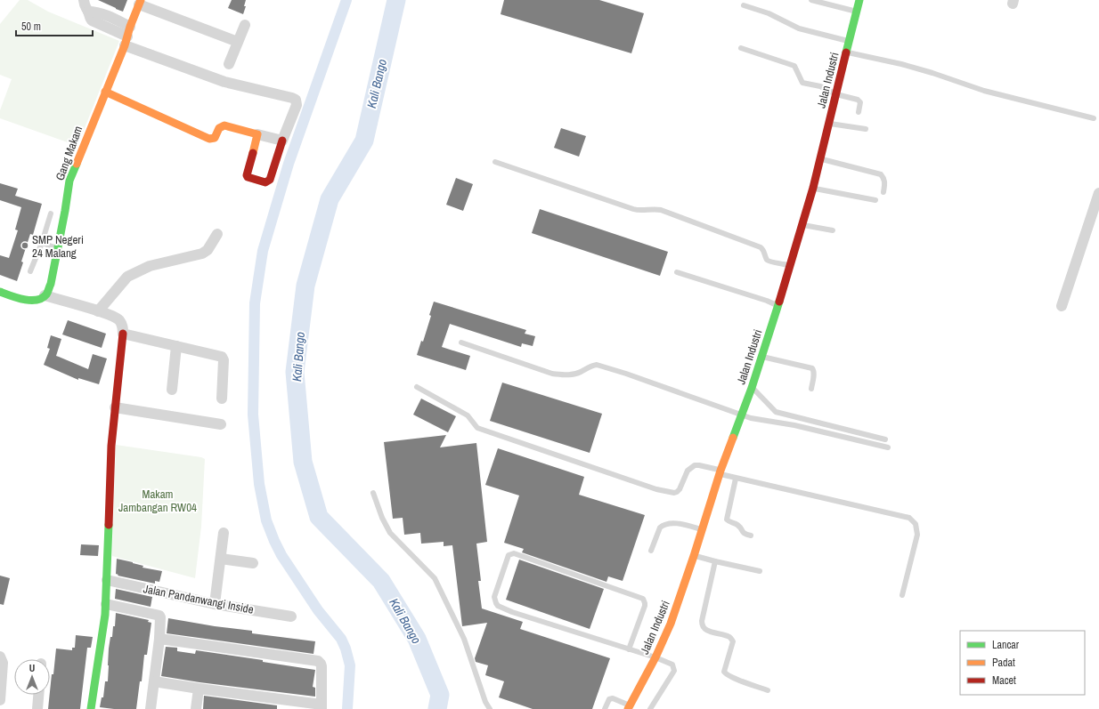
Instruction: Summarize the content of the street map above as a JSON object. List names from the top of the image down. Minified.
{"streets":{"street":["Jalan Industri","Gang Makam","Jalan Pandanwangi Inside"]},"water":["Kali Bango"],"parks":["Makam Jambangan RW04"],"places":["SMP Negeri 24 Malang"],"legend":["Lancar","Padat","Macet"],"scale_bar":"50 m","north":"top"}
